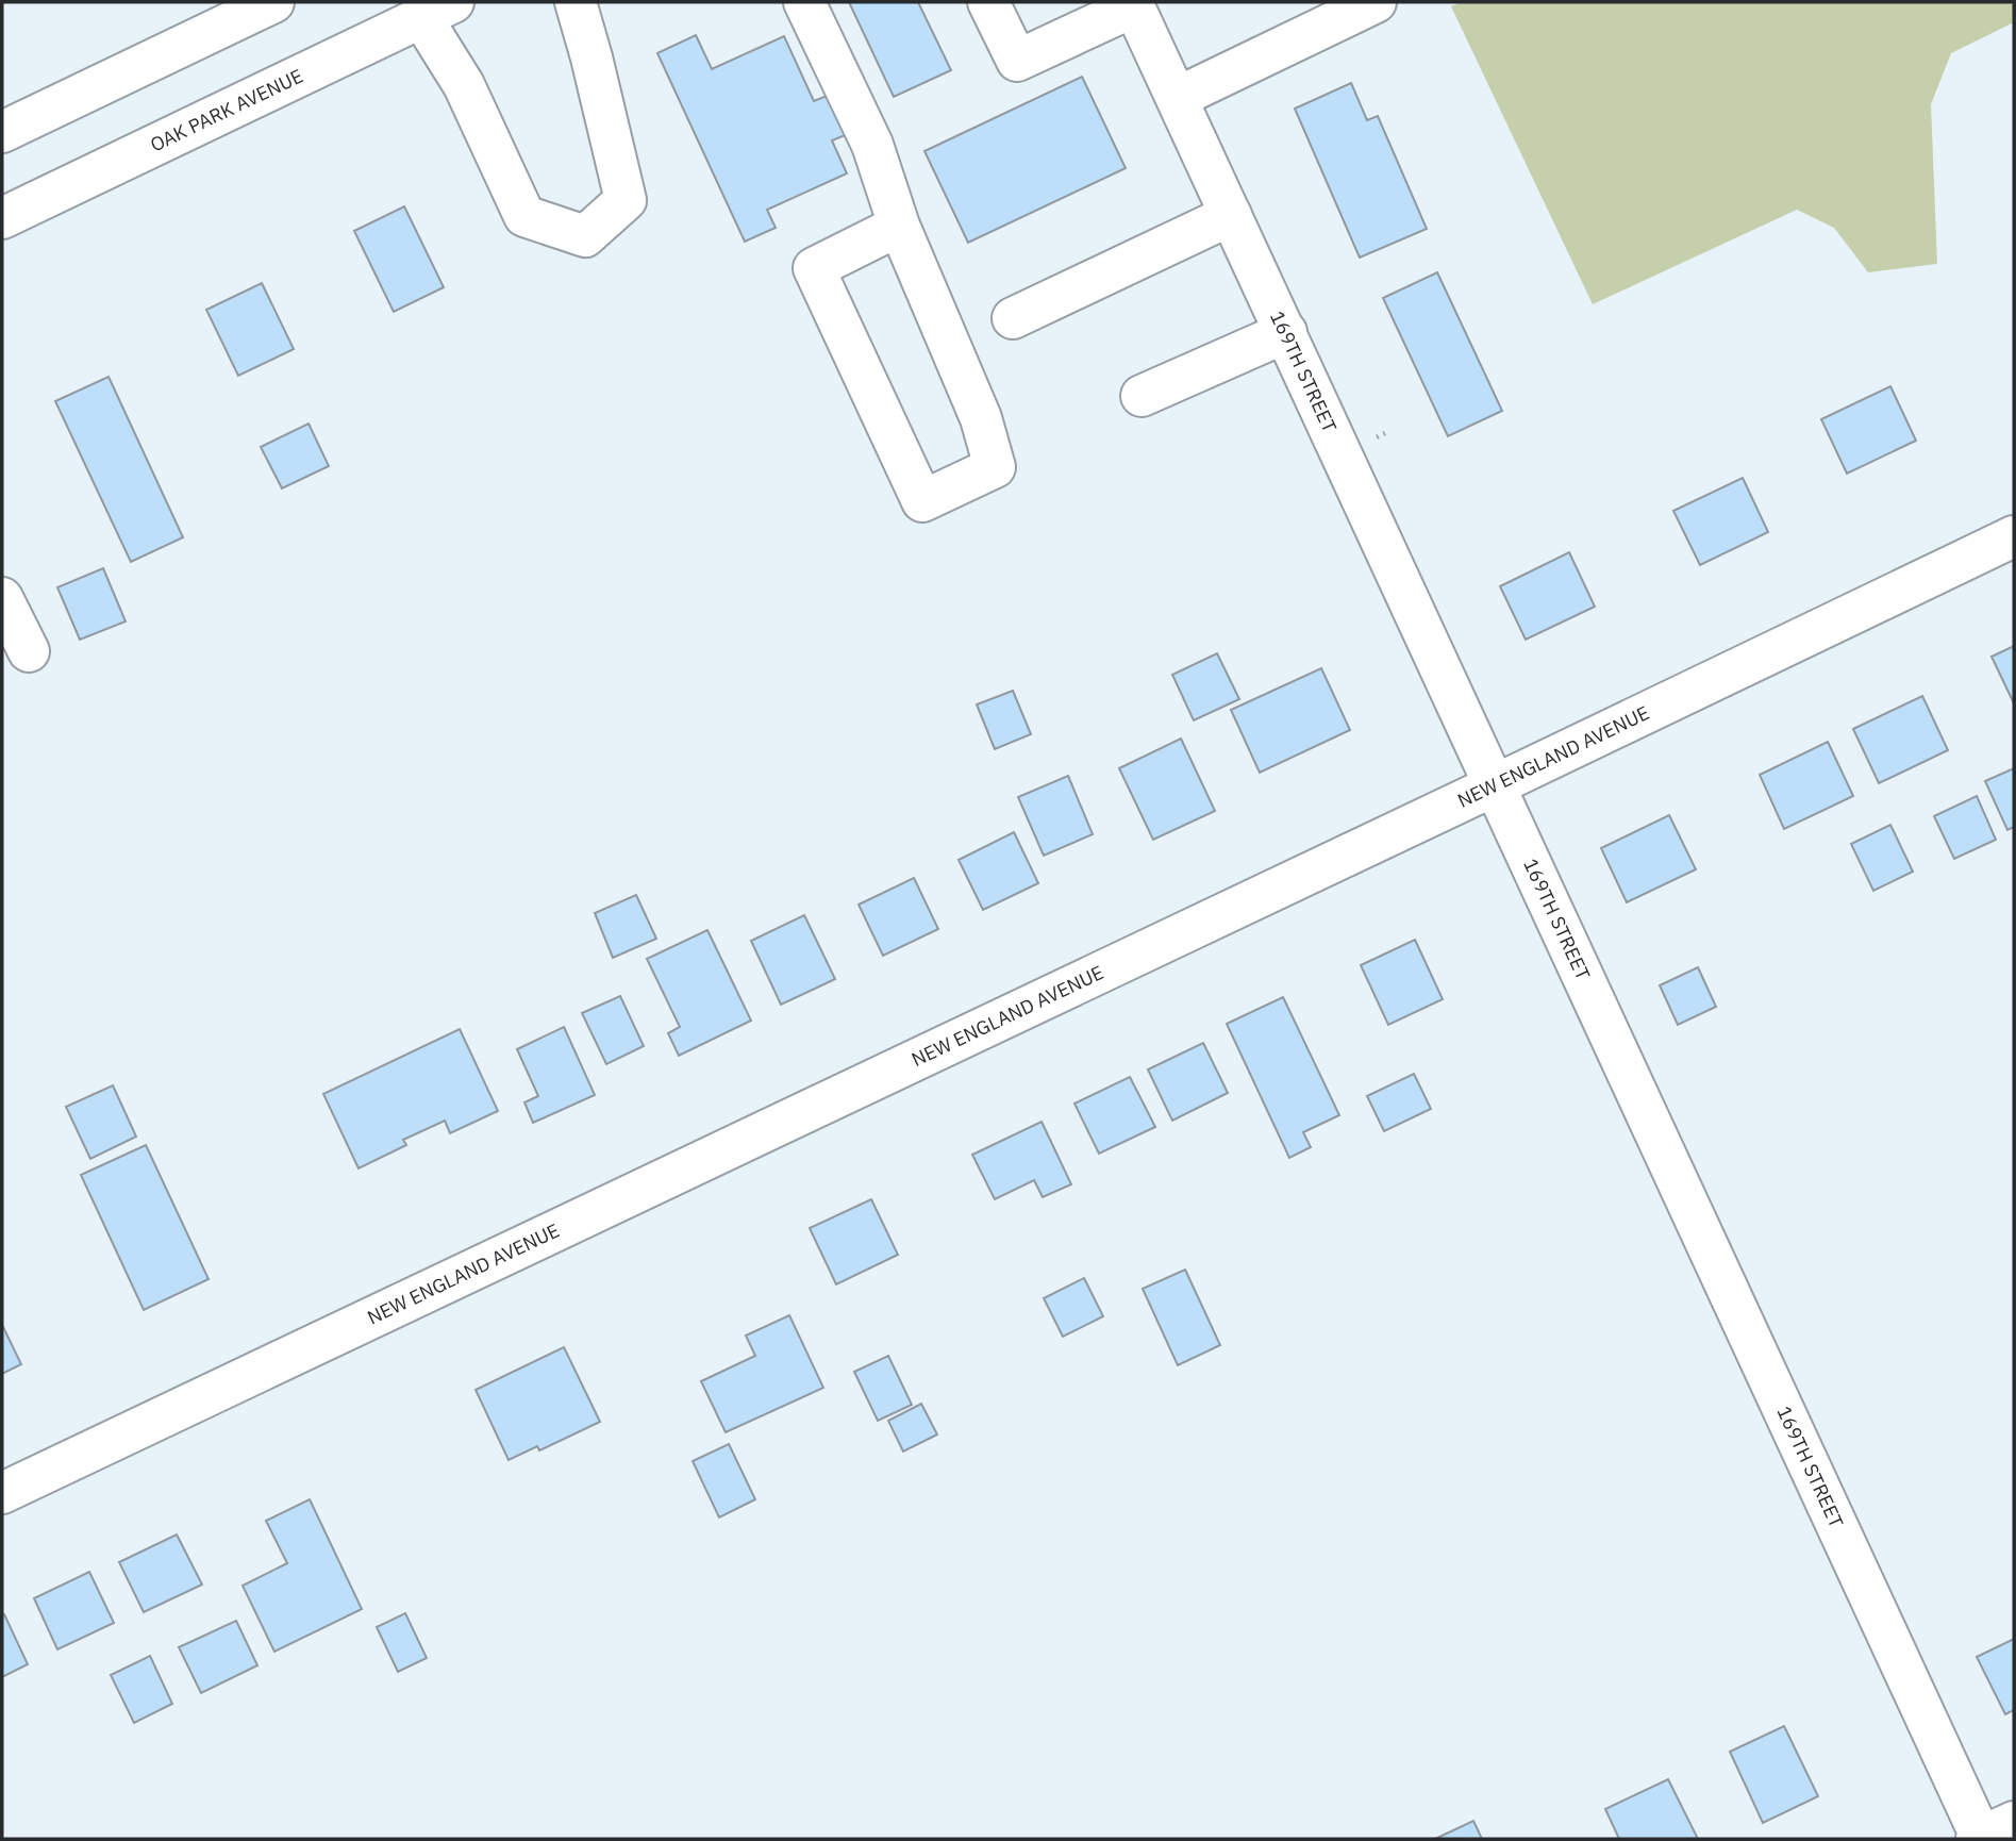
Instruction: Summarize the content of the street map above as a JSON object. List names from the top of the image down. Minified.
{"streets":{"street":["OAK PARK AVENUE","169TH STREET","NEW ENGLAND AVENUE"]},"crossings":[["169TH STREET","NEW ENGLAND AVENUE"]]}
